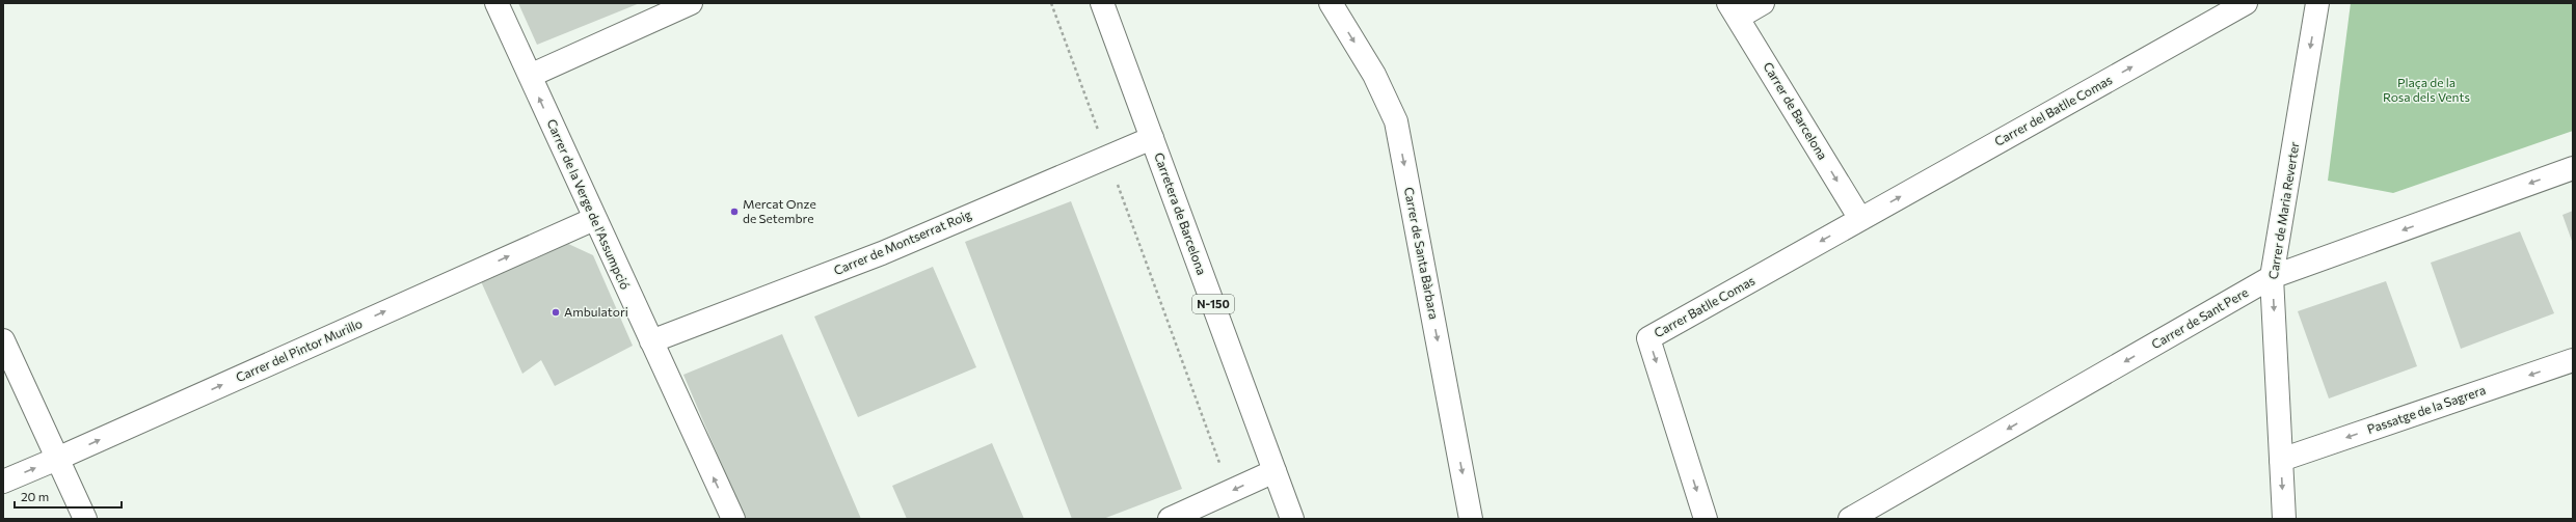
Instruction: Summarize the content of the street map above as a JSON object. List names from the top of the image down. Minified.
{"streets":{"street":["Carrer de Barcelona","Carrer del Batlle Comas","Carrer de la Verge de l'Assumpció","Carrer de Maria Reverter","Carretera de Barcelona","Carrer de Montserrat Roig","Carrer de Santa Bàrbara","N-150","Carrer Batlle Comas","Carrer de Sant Pere","Carrer del Pintor Murillo","Passatge de la Sagrera"]},"crossings":[["Carrer de Barcelona","Carrer del Batlle Comas"],["Carrer de Barcelona","Carrer Batlle Comas"],["Carrer del Batlle Comas","Carrer Batlle Comas"],["Carrer de la Verge de l'Assumpció","Carrer de Montserrat Roig"],["Carrer de la Verge de l'Assumpció","Carrer del Pintor Murillo"],["Carrer de Maria Reverter","Carrer de Sant Pere"],["Carrer de Maria Reverter","Passatge de la Sagrera"],["Carretera de Barcelona","Carrer de Montserrat Roig"]],"one_way":["Carrer de Barcelona","Carrer del Batlle Comas","Carrer de la Verge de l'Assumpció","Carrer de Maria Reverter","Carrer de Santa Bàrbara","Carrer de Sant Pere","Carrer del Pintor Murillo","Passatge de la Sagrera"],"parks":["Plaça de la Rosa dels Vents"],"places":["Mercat Onze de Setembre","Ambulatori"],"scale_bar":"20 m"}
